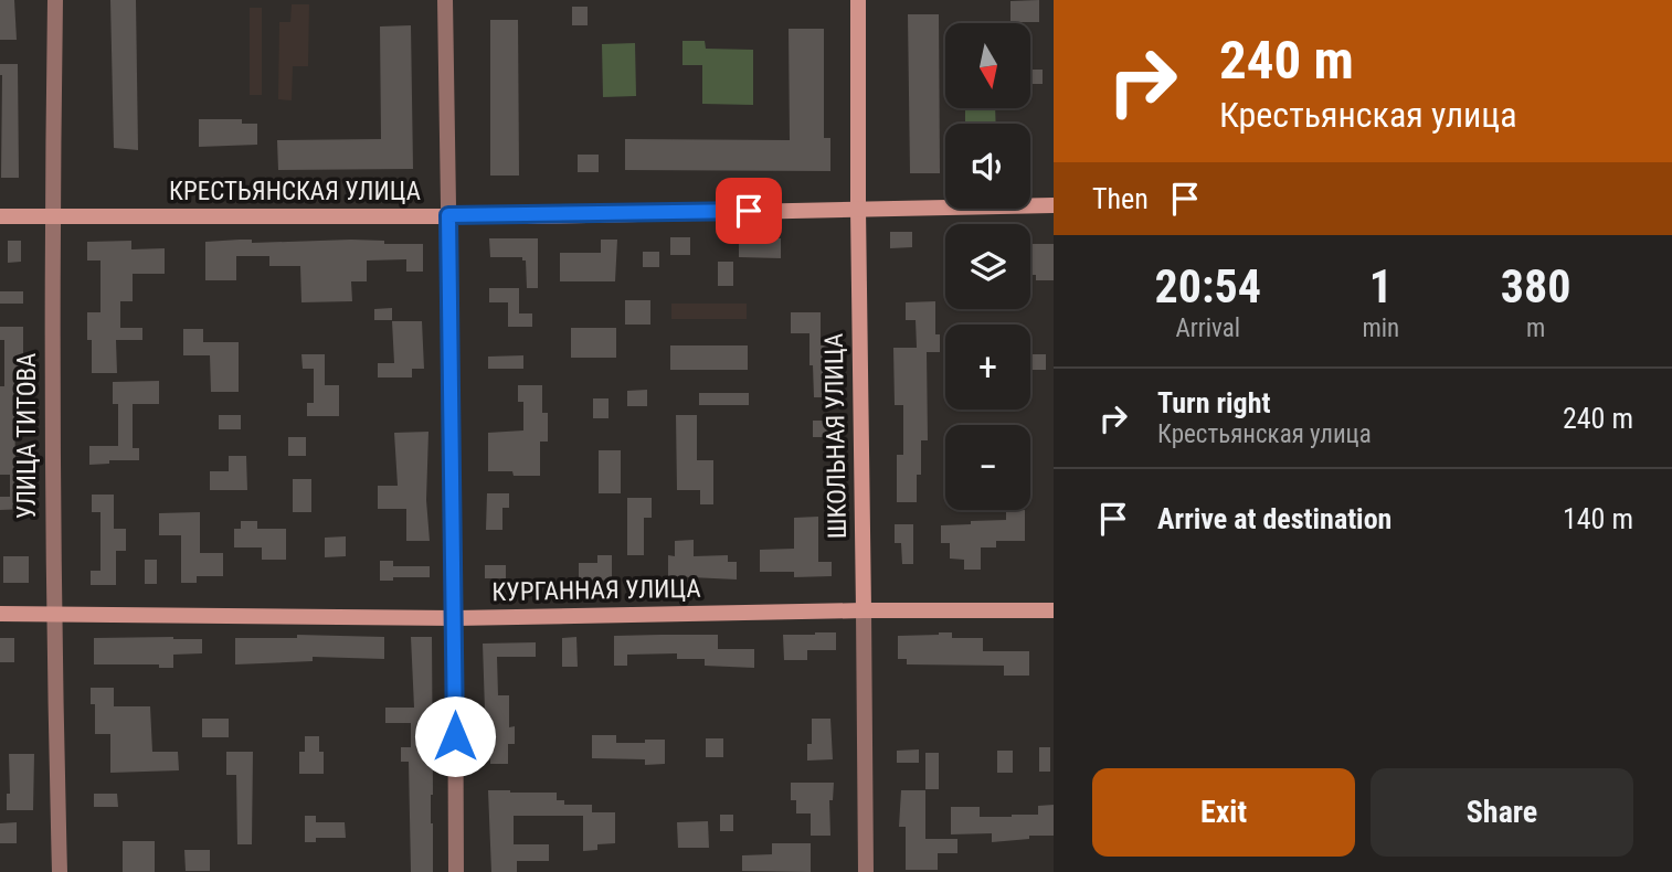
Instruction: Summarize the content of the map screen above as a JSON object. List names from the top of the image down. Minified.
{"streets":{"street":["КРЕСТЬЯНСКАЯ УЛИЦА","УЛИЦА ТИТОВА","ШКОЛЬНАЯ УЛИЦА","КУРГАННАЯ УЛИЦА"]},"crossings":[["КРЕСТЬЯНСКАЯ УЛИЦА","УЛИЦА ТИТОВА"],["КРЕСТЬЯНСКАЯ УЛИЦА","ШКОЛЬНАЯ УЛИЦА"],["УЛИЦА ТИТОВА","КУРГАННАЯ УЛИЦА"],["ШКОЛЬНАЯ УЛИЦА","КУРГАННАЯ УЛИЦА"]],"north":"bottom","page":{"turn":["240 m","Крестьянская улица"],"map_buttons":["+","−"],"then":"Then","eta":["20:54","Arrival","1","min","380","m"],"list":[{"name":"Turn right","note":"Крестьянская улица","value":"240 m"},{"name":"Arrive at destination","value":"140 m"}],"buttons":["Exit","Share"]}}
